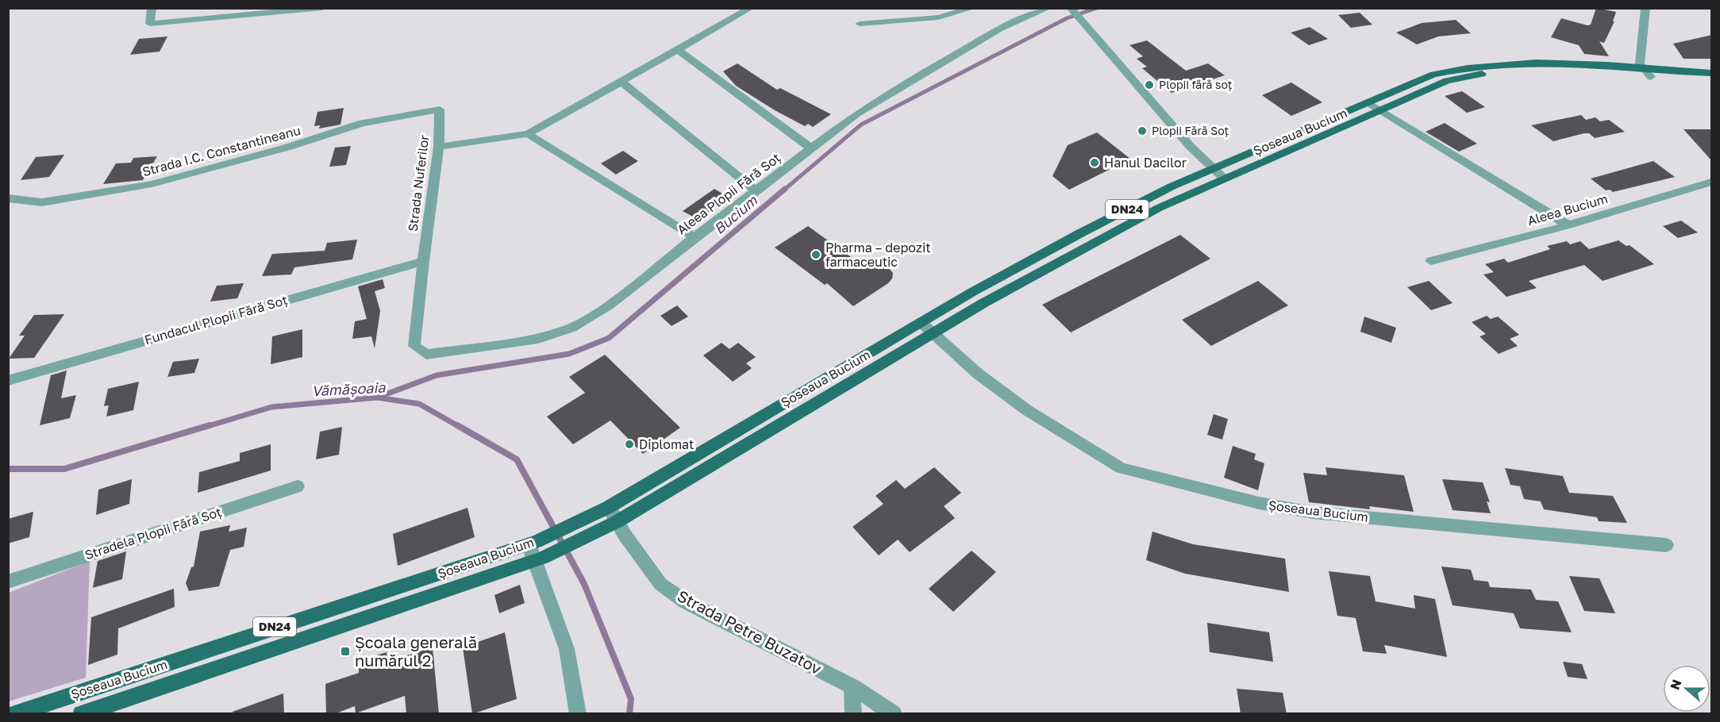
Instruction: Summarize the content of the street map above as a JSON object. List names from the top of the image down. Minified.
{"streets":{"main road":["Șoseaua Bucium","DN24"],"street":["Strada I.C. Constantineanu","Strada Nuferilor","Aleea Plopii Fără Soț","Aleea Bucium","Fundacul Plopii Fără Soț","Stradela Plopii Fără Soț","Strada Petre Buzatov"]},"crossings":[["Șoseaua Bucium","Strada Petre Buzatov"],["Strada I.C. Constantineanu","Strada Nuferilor"],["Strada Nuferilor","Aleea Plopii Fără Soț"],["Strada Nuferilor","Fundacul Plopii Fără Soț"]],"water":["Bucium","Vămășoaia"],"places":{"other":["Plopii fără soț","Plopii Fără Soț","Hanul Dacilor","Pharma – depozit farmaceutic","Diplomat"],"transit":["Școala generală numărul 2"]},"north":"left"}
